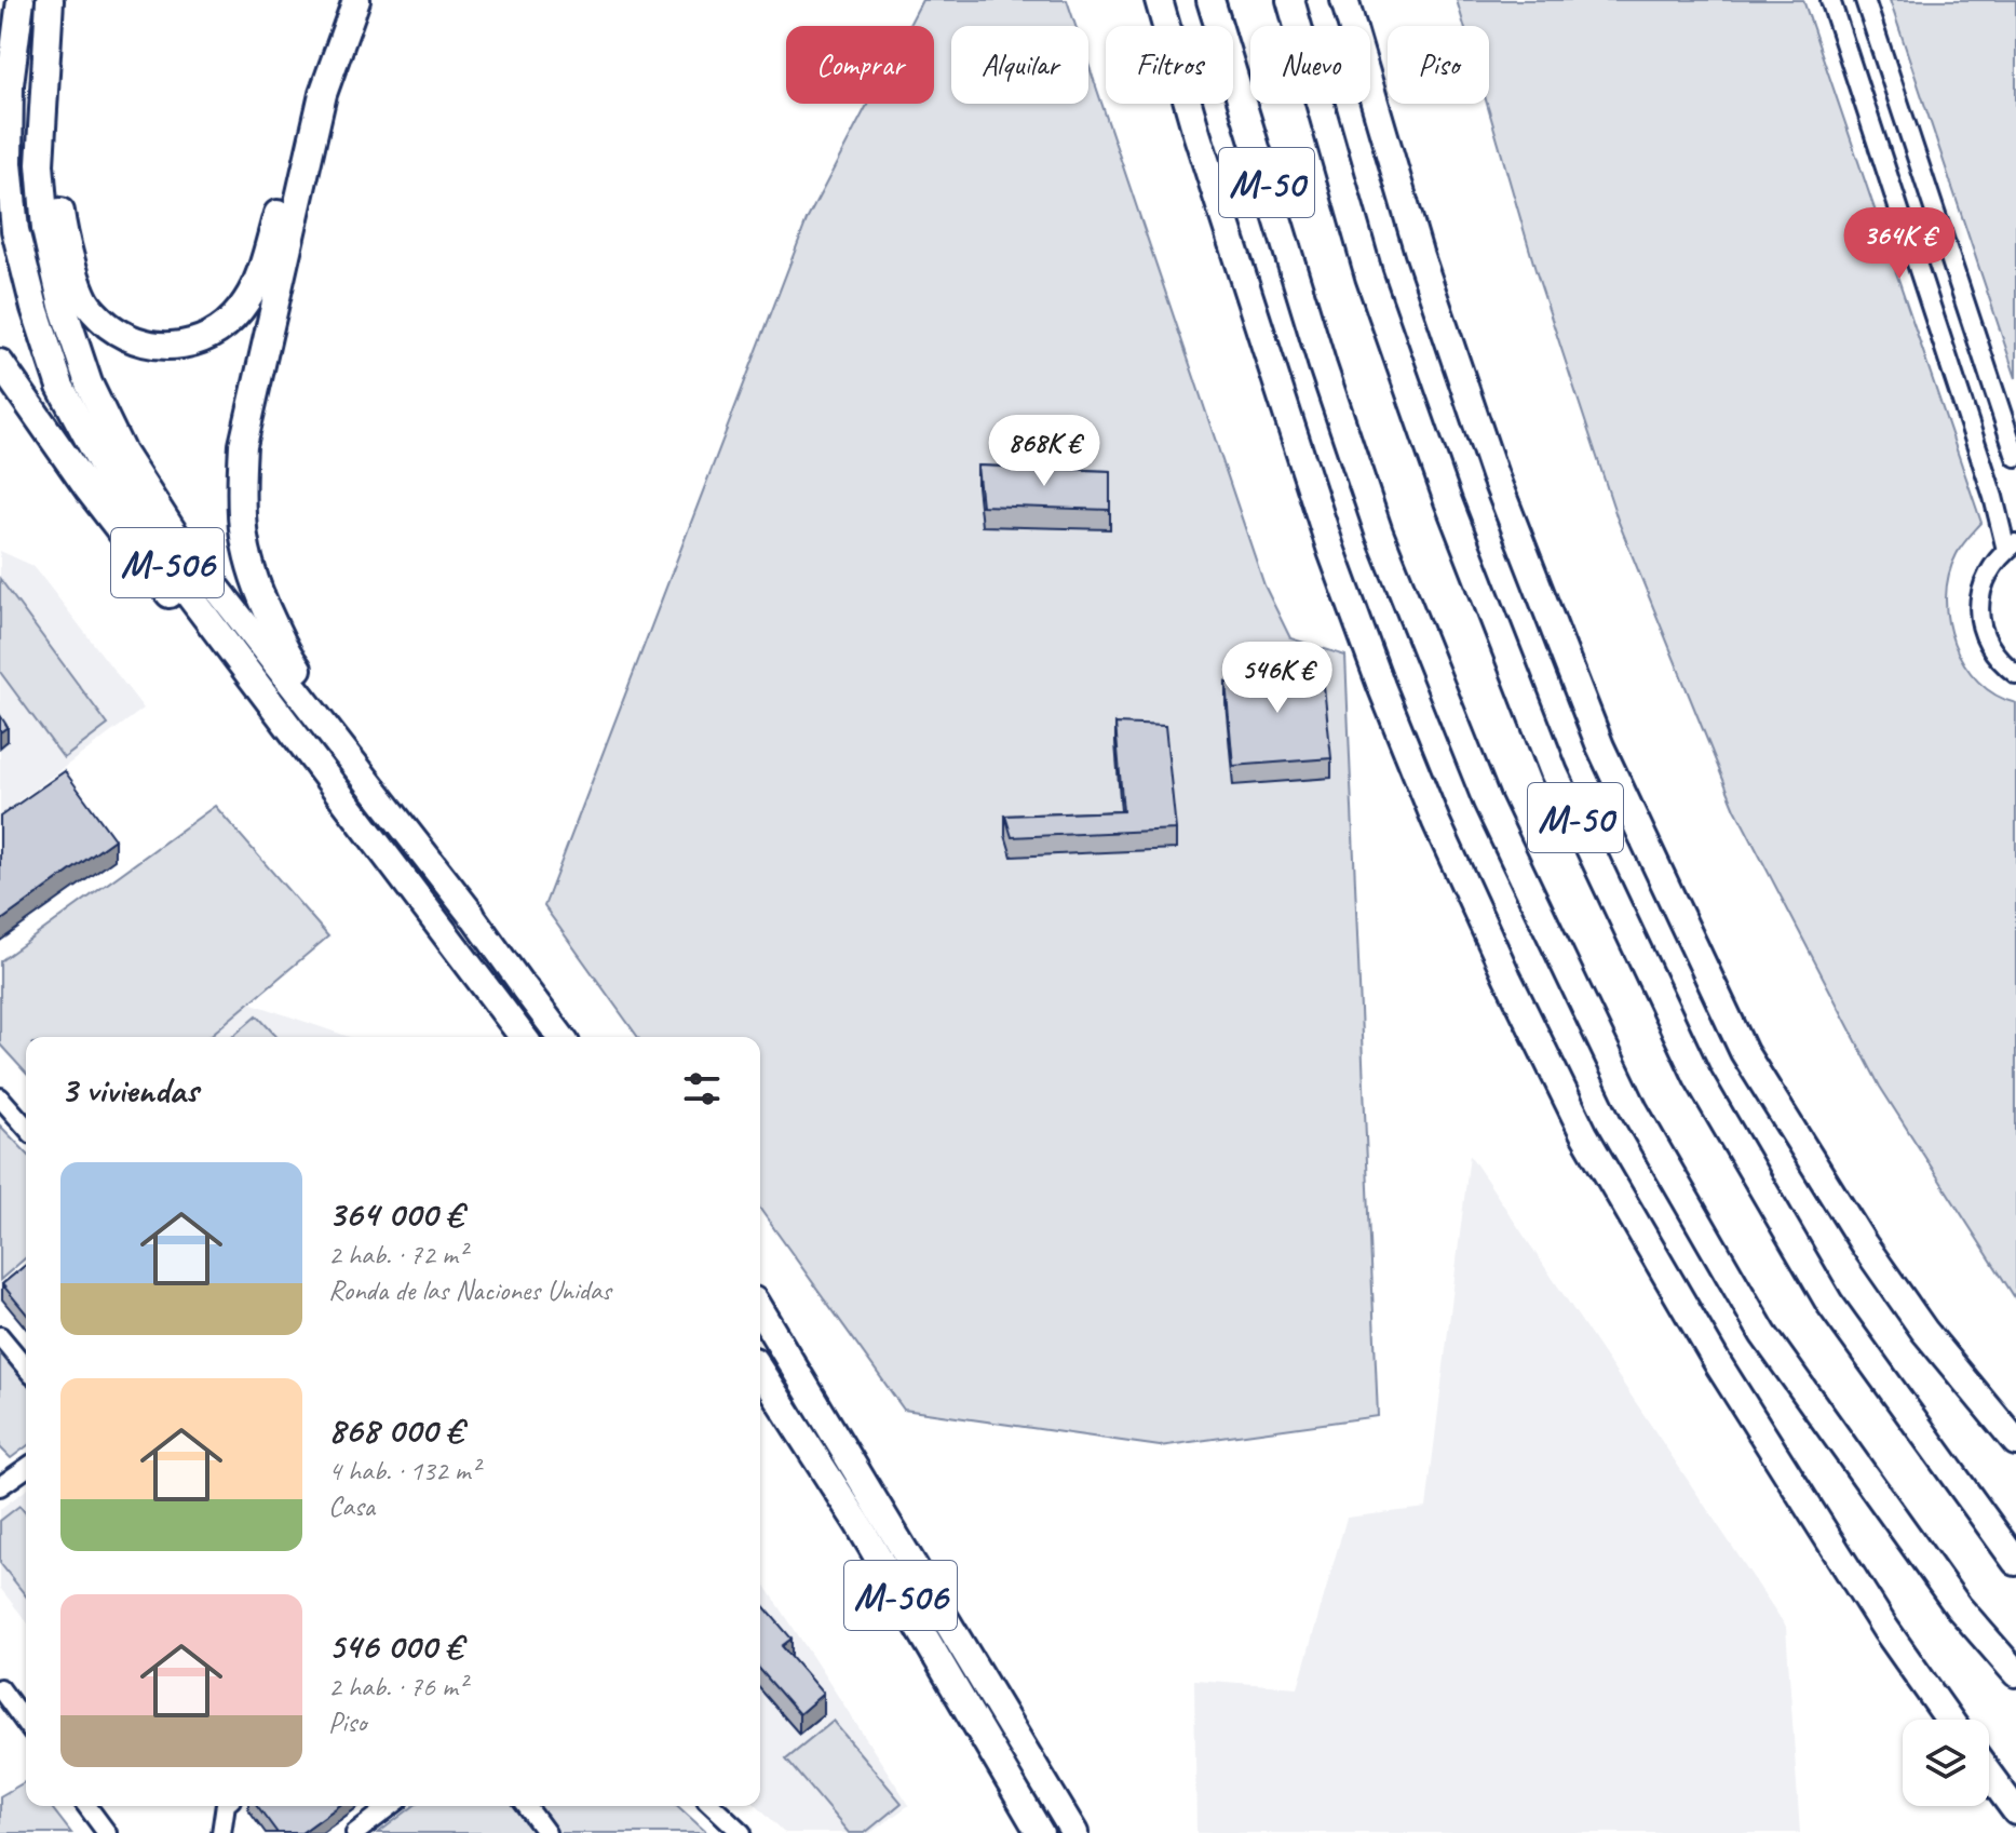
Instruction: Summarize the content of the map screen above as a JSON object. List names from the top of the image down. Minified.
{"streets":{"highway":["M-50","M-506"]},"page":{"chip":["Comprar","Alquilar","Filtros","Nuevo","Piso"],"price":["364K €","868K €","546K €"],"heading":"3 viviendas","list":[{"name":"364 000 €","note":"2 hab. · 72 m² · Ronda de las Naciones Unidas"},{"name":"868 000 €","note":"4 hab. · 132 m² · Casa"},{"name":"546 000 €","note":"2 hab. · 76 m² · Piso"}]}}
